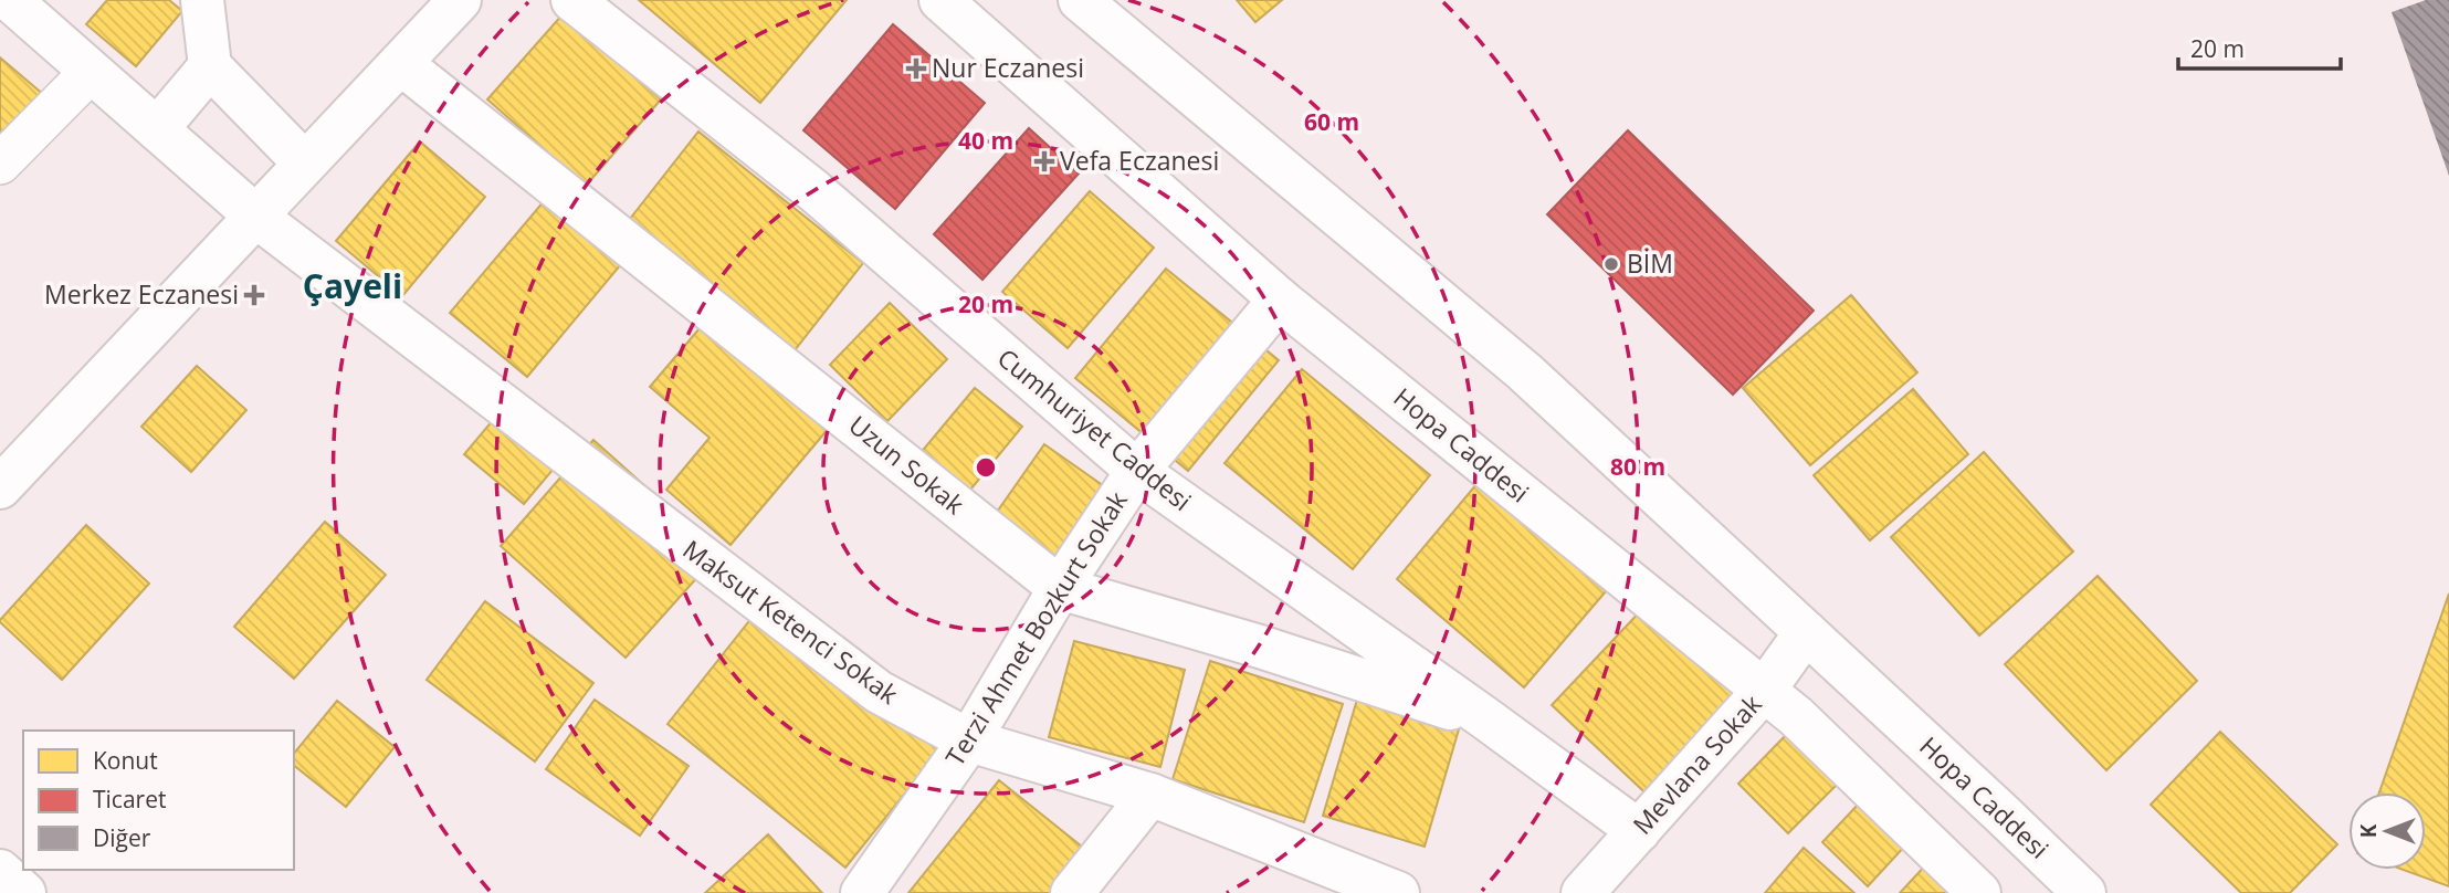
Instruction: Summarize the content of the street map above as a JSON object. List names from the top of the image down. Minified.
{"streets":{"street":["Cumhuriyet Caddesi","Hopa Caddesi","Uzun Sokak","Maksut Ketenci Sokak","Terzi Ahmet Bozkurt Sokak","Mevlana Sokak"]},"crossings":[["Cumhuriyet Caddesi","Uzun Sokak"],["Cumhuriyet Caddesi","Terzi Ahmet Bozkurt Sokak"],["Cumhuriyet Caddesi","Mevlana Sokak"],["Hopa Caddesi","Terzi Ahmet Bozkurt Sokak"],["Hopa Caddesi","Mevlana Sokak"],["Uzun Sokak","Terzi Ahmet Bozkurt Sokak"],["Maksut Ketenci Sokak","Terzi Ahmet Bozkurt Sokak"]],"districts":["Çayeli"],"places":{"health":["Nur Eczanesi","Vefa Eczanesi","Merkez Eczanesi"],"other":["BİM"]},"legend":["Konut","Ticaret","Diğer"],"scale_bar":"20 m","north":"left","rings":["60 m","40 m","20 m","80 m"]}
